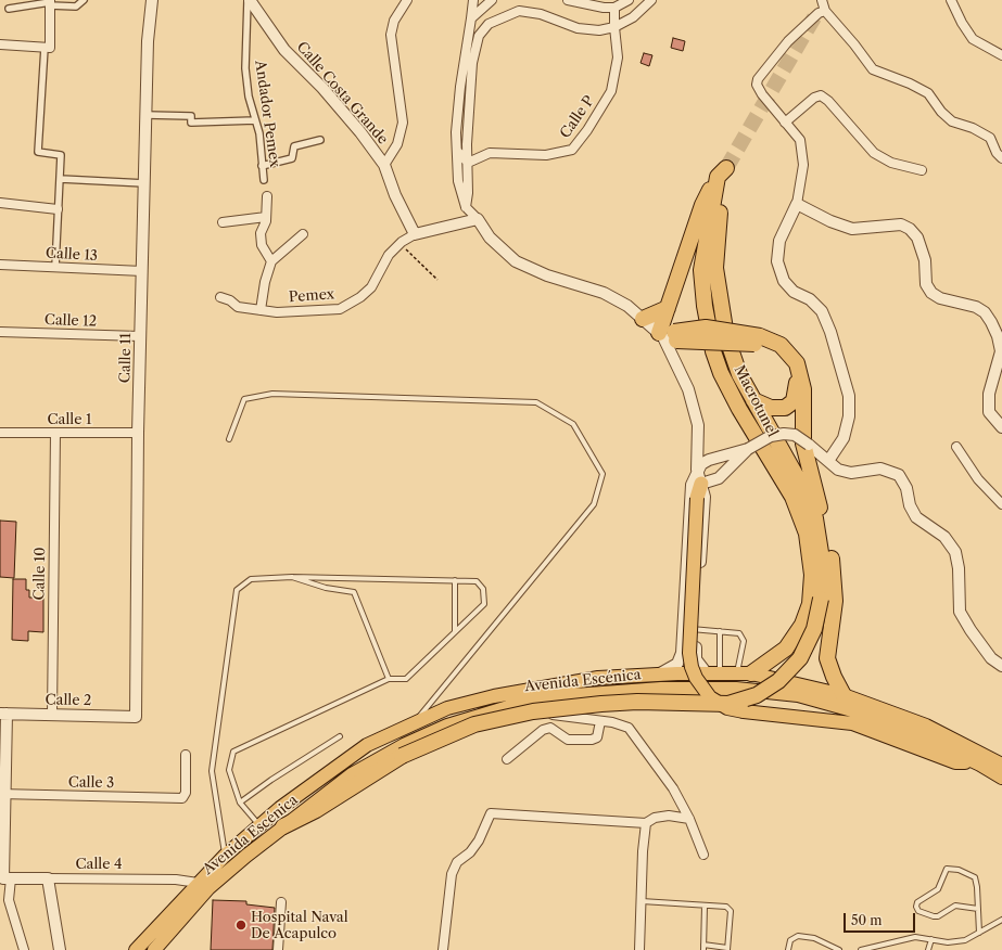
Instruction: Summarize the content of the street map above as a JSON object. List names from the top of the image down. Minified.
{"streets":{"highway":["Macrotunel"],"main road":["Avenida Escénica"],"street":["Calle Costa Grande","Andador Pemex","Calle P","Calle 13","Pemex","Calle 12","Calle 11","Calle 1","Calle 10","Calle 2","Calle 3","Calle 4"]},"crossings":[["Calle Costa Grande","Andador Pemex"],["Calle Costa Grande","Pemex"],["Calle 13","Calle 11"],["Calle 12","Calle 11"],["Calle 11","Calle 1"],["Calle 11","Calle 2"],["Macrotunel","Avenida Escénica"],["Calle 1","Calle 10"],["Calle 10","Calle 2"]],"places":["Hospital Naval De Acapulco"],"scale_bar":"50 m"}
